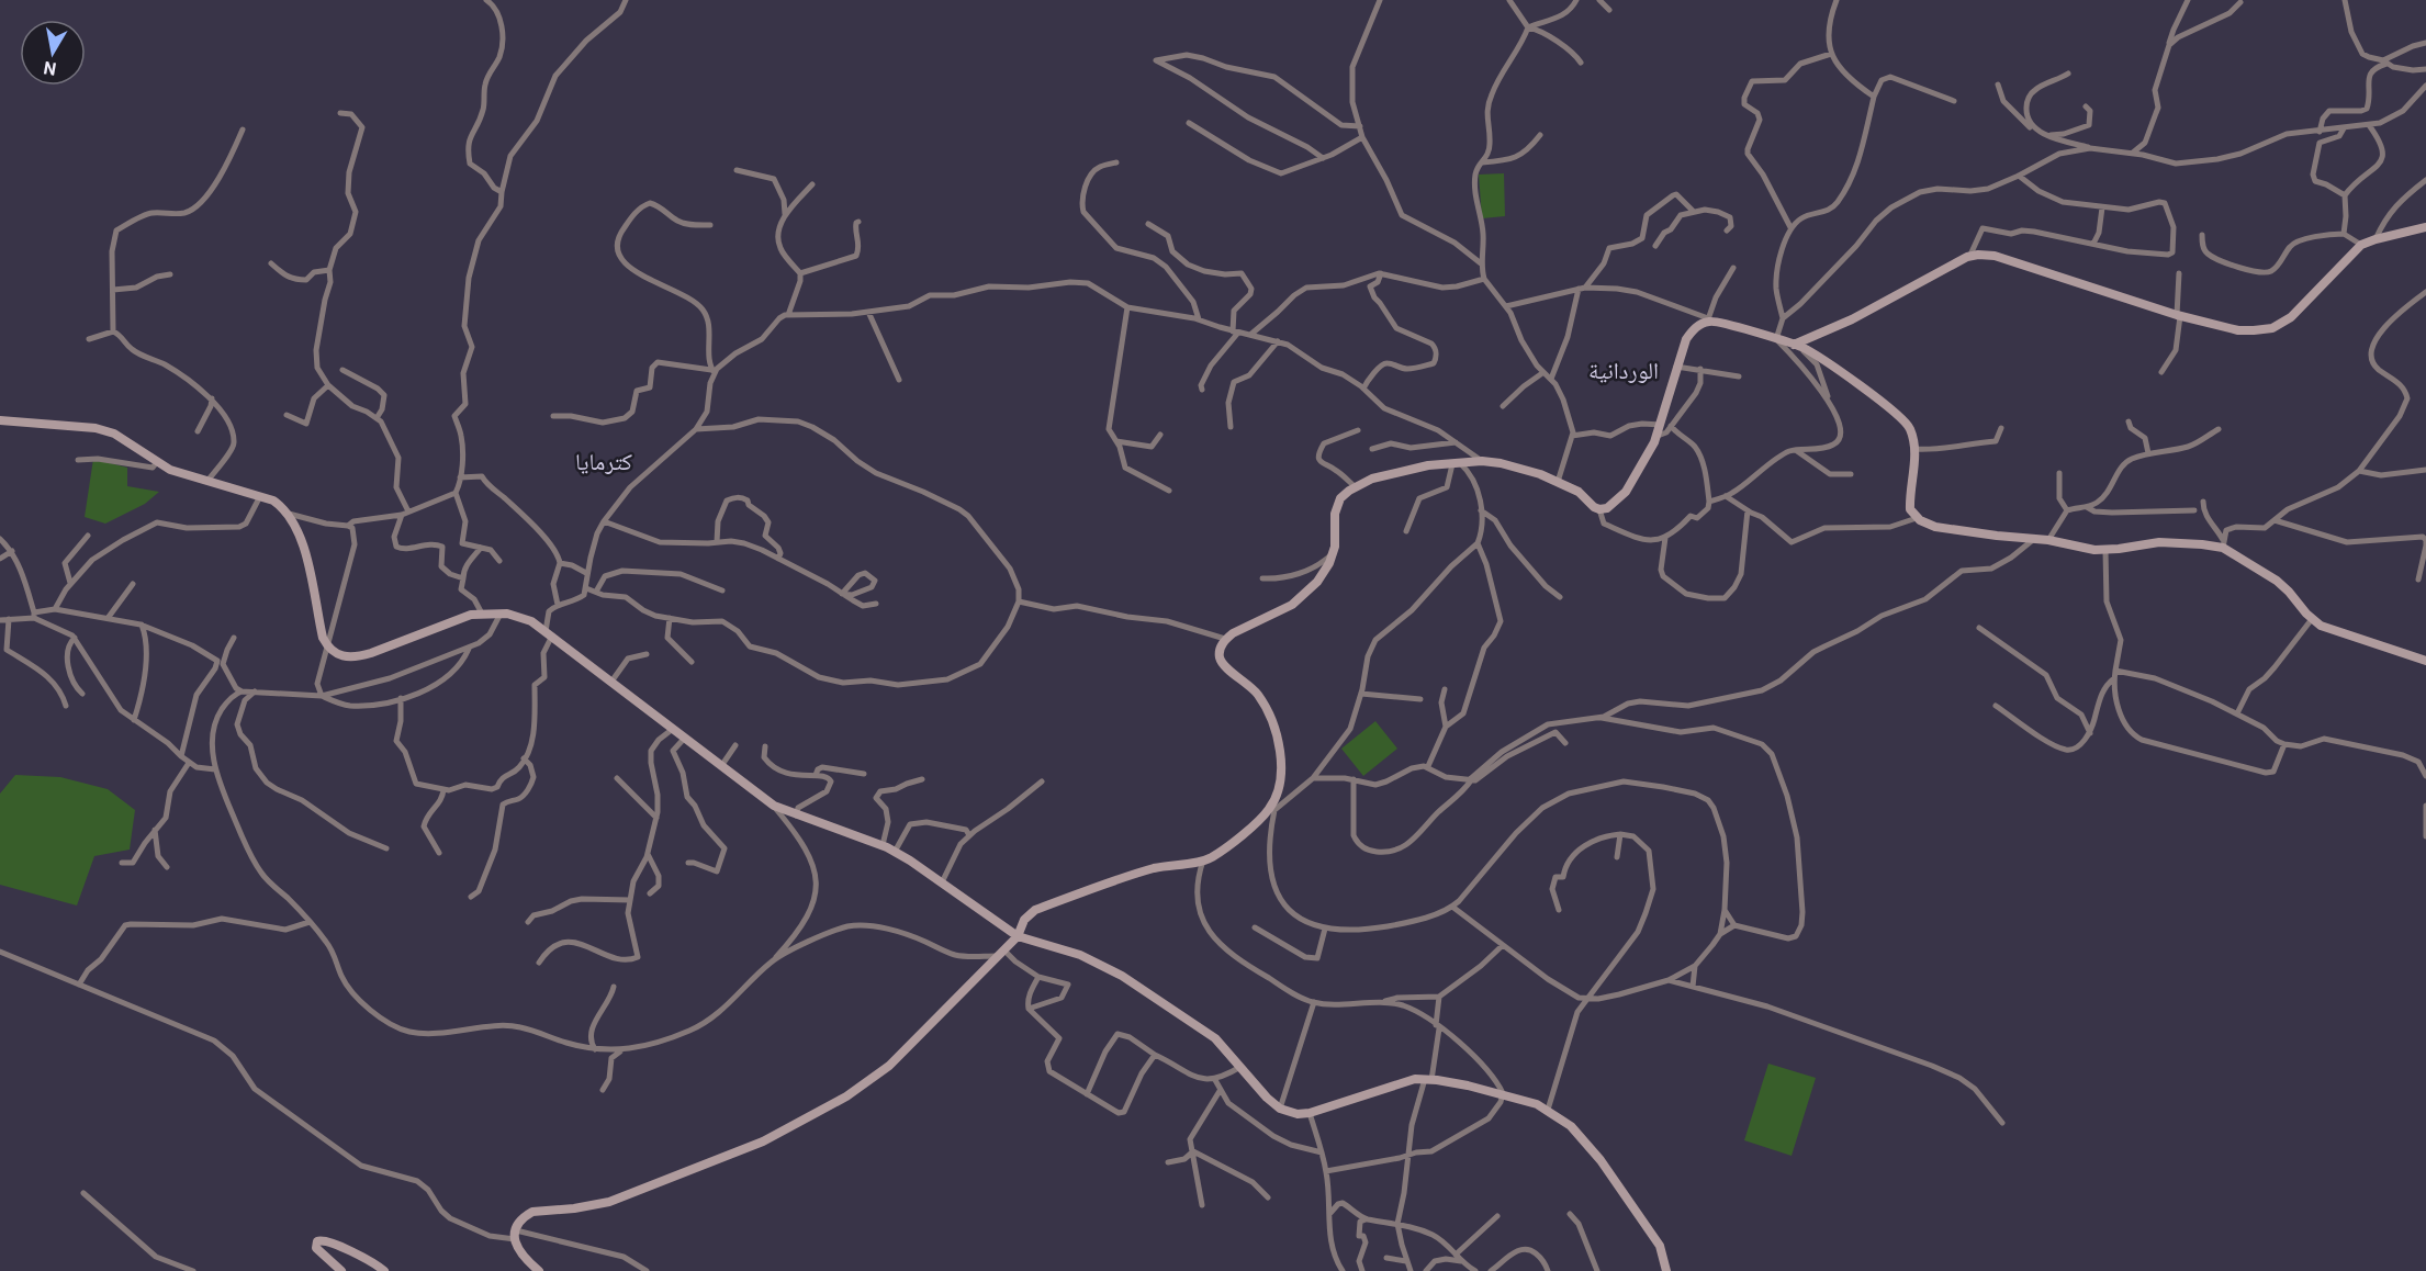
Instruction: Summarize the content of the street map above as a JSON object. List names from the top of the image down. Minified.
{"districts":["الوردانية","كترمايا"],"north":"bottom"}
